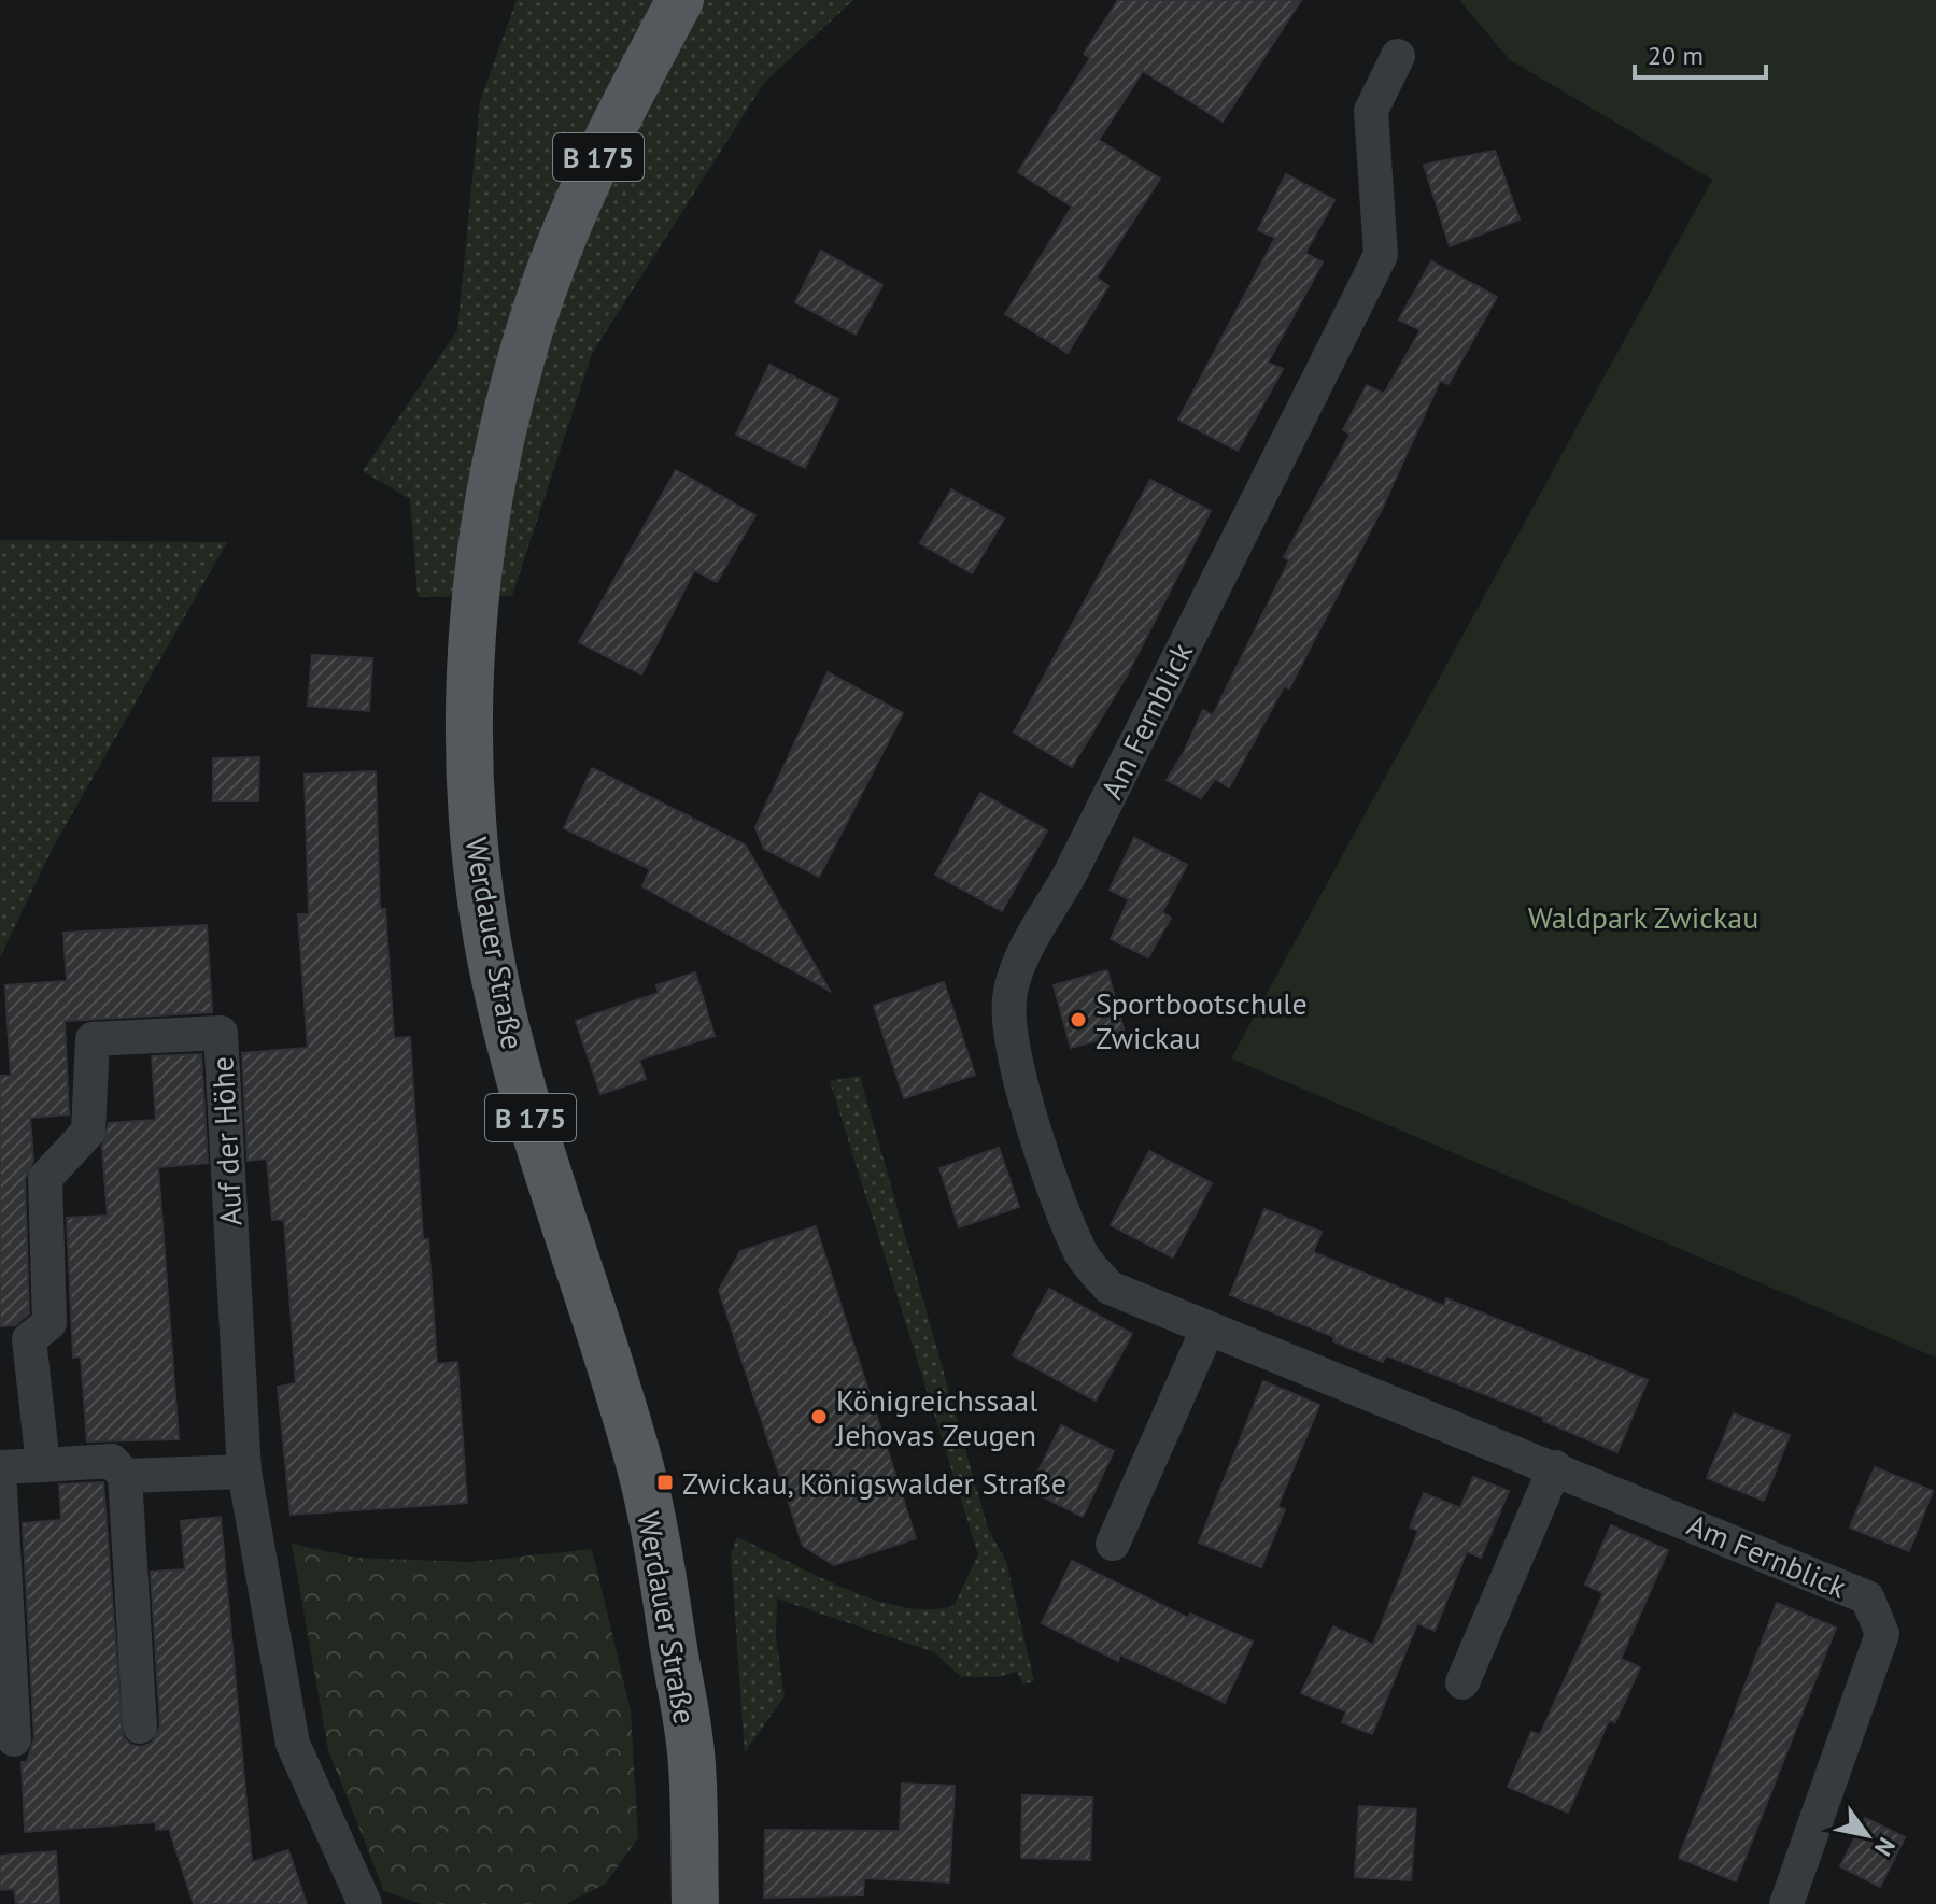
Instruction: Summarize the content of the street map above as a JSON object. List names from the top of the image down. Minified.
{"streets":{"main road":["B 175","Werdauer Straße"],"street":["Am Fernblick","Auf der Höhe"]},"parks":["Waldpark Zwickau"],"places":{"other":["Sportbootschule Zwickau","Königreichssaal Jehovas Zeugen"],"transit":["Zwickau, Königswalder Straße"]},"scale_bar":"20 m","north":"bottom right"}
